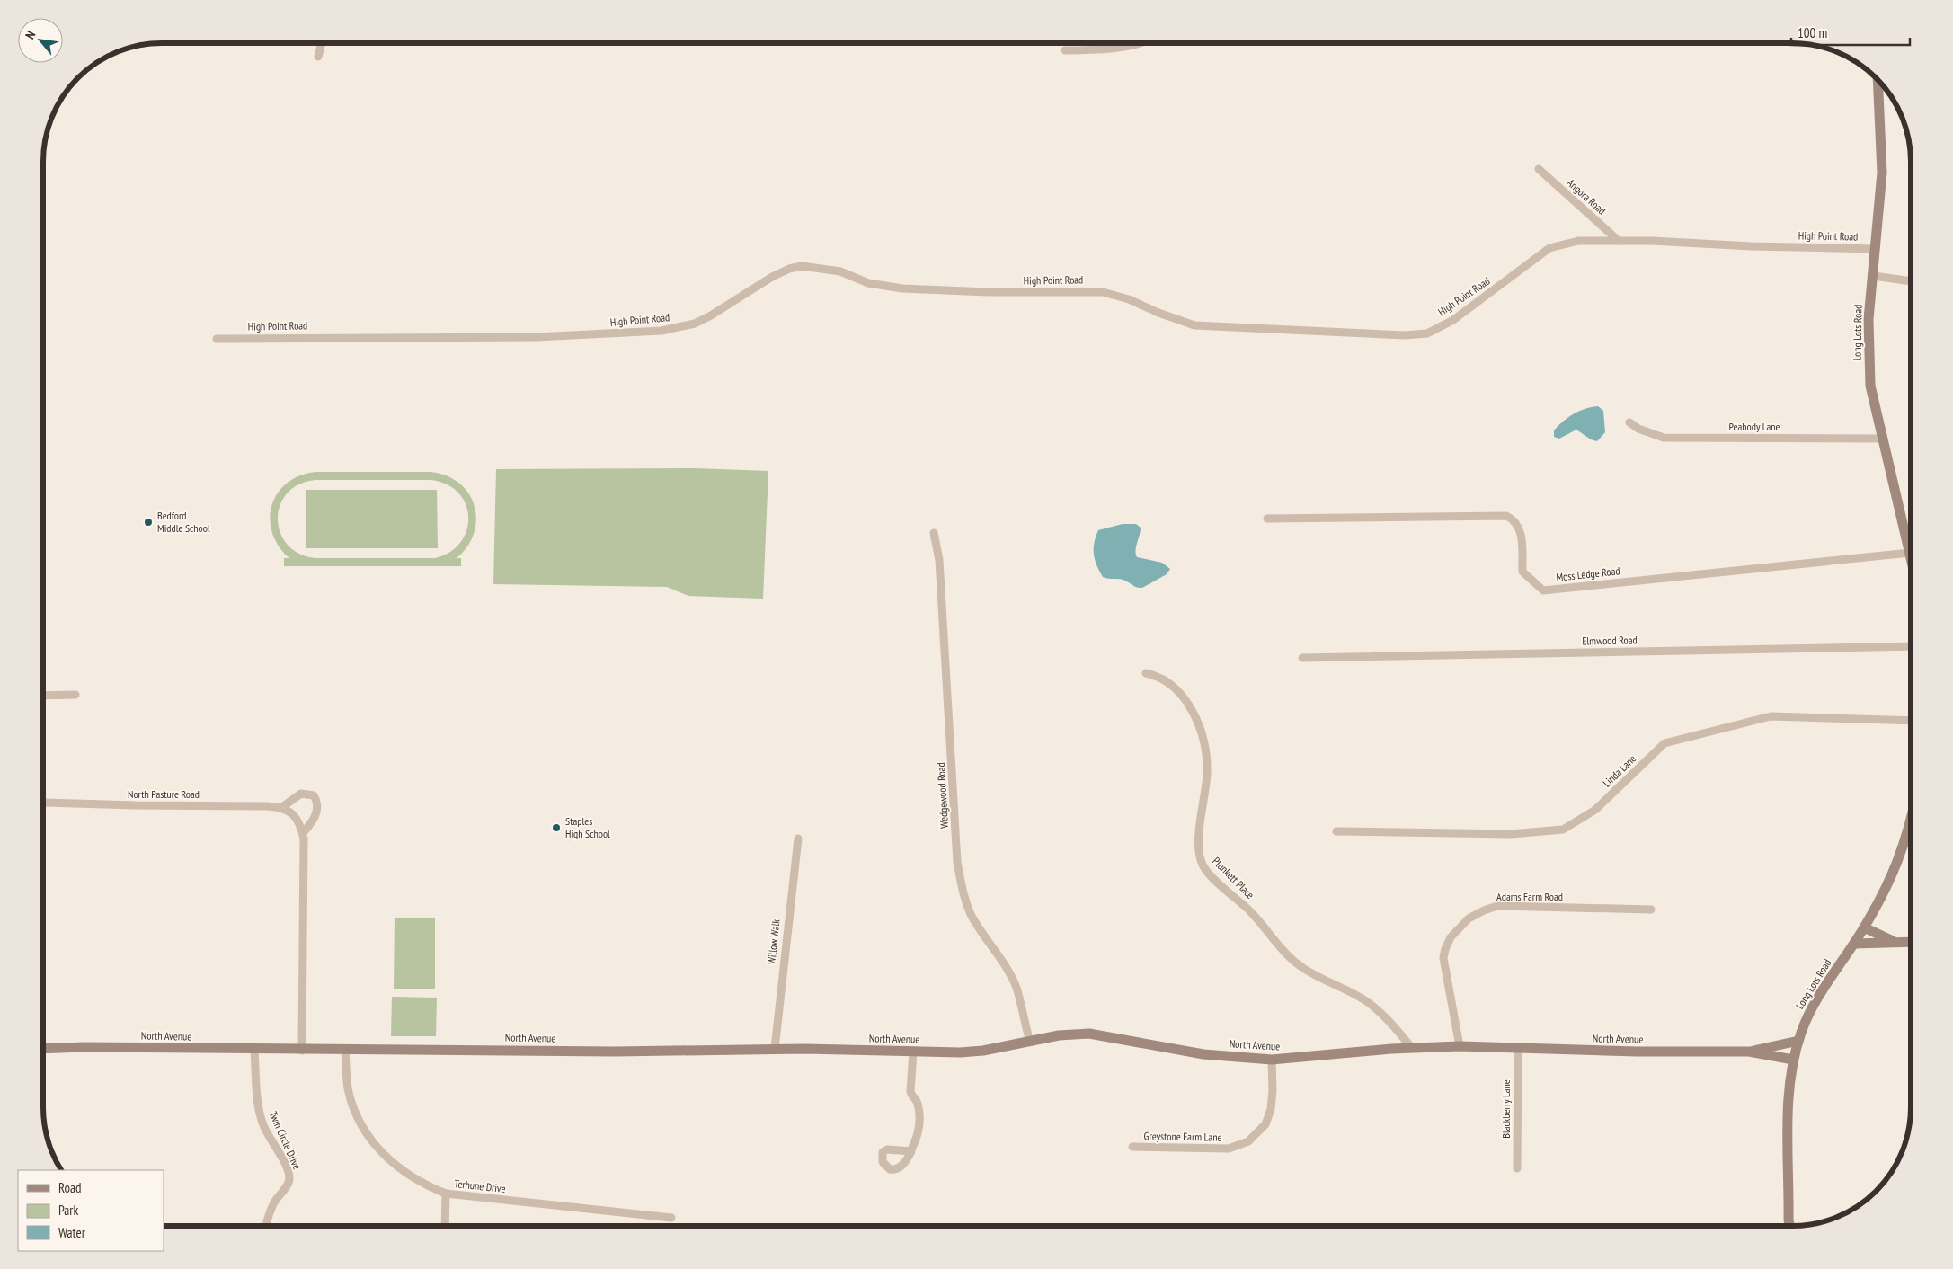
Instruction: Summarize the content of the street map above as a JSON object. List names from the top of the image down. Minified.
{"streets":{"street":["Angora Road","High Point Road","Long Lots Road","Peabody Lane","Moss Ledge Road","Elmwood Road","Linda Lane","North Pasture Road","Wedgewood Road","Plunkett Place","Adams Farm Road","Willow Walk","North Avenue","Blackberry Lane","Greystone Farm Lane","Twin Circle Drive","Terhune Drive"]},"crossings":[["Angora Road","High Point Road"],["High Point Road","Long Lots Road"],["Long Lots Road","Peabody Lane"],["Long Lots Road","Moss Ledge Road"],["Long Lots Road","North Avenue"],["Wedgewood Road","North Avenue"],["Plunkett Place","North Avenue"],["Adams Farm Road","North Avenue"],["Willow Walk","North Avenue"],["North Avenue","Blackberry Lane"],["North Avenue","Greystone Farm Lane"],["North Avenue","Twin Circle Drive"],["North Avenue","Terhune Drive"]],"places":["Bedford Middle School","Staples High School"],"legend":["Road","Park","Water"],"scale_bar":"100 m","north":"top left"}
